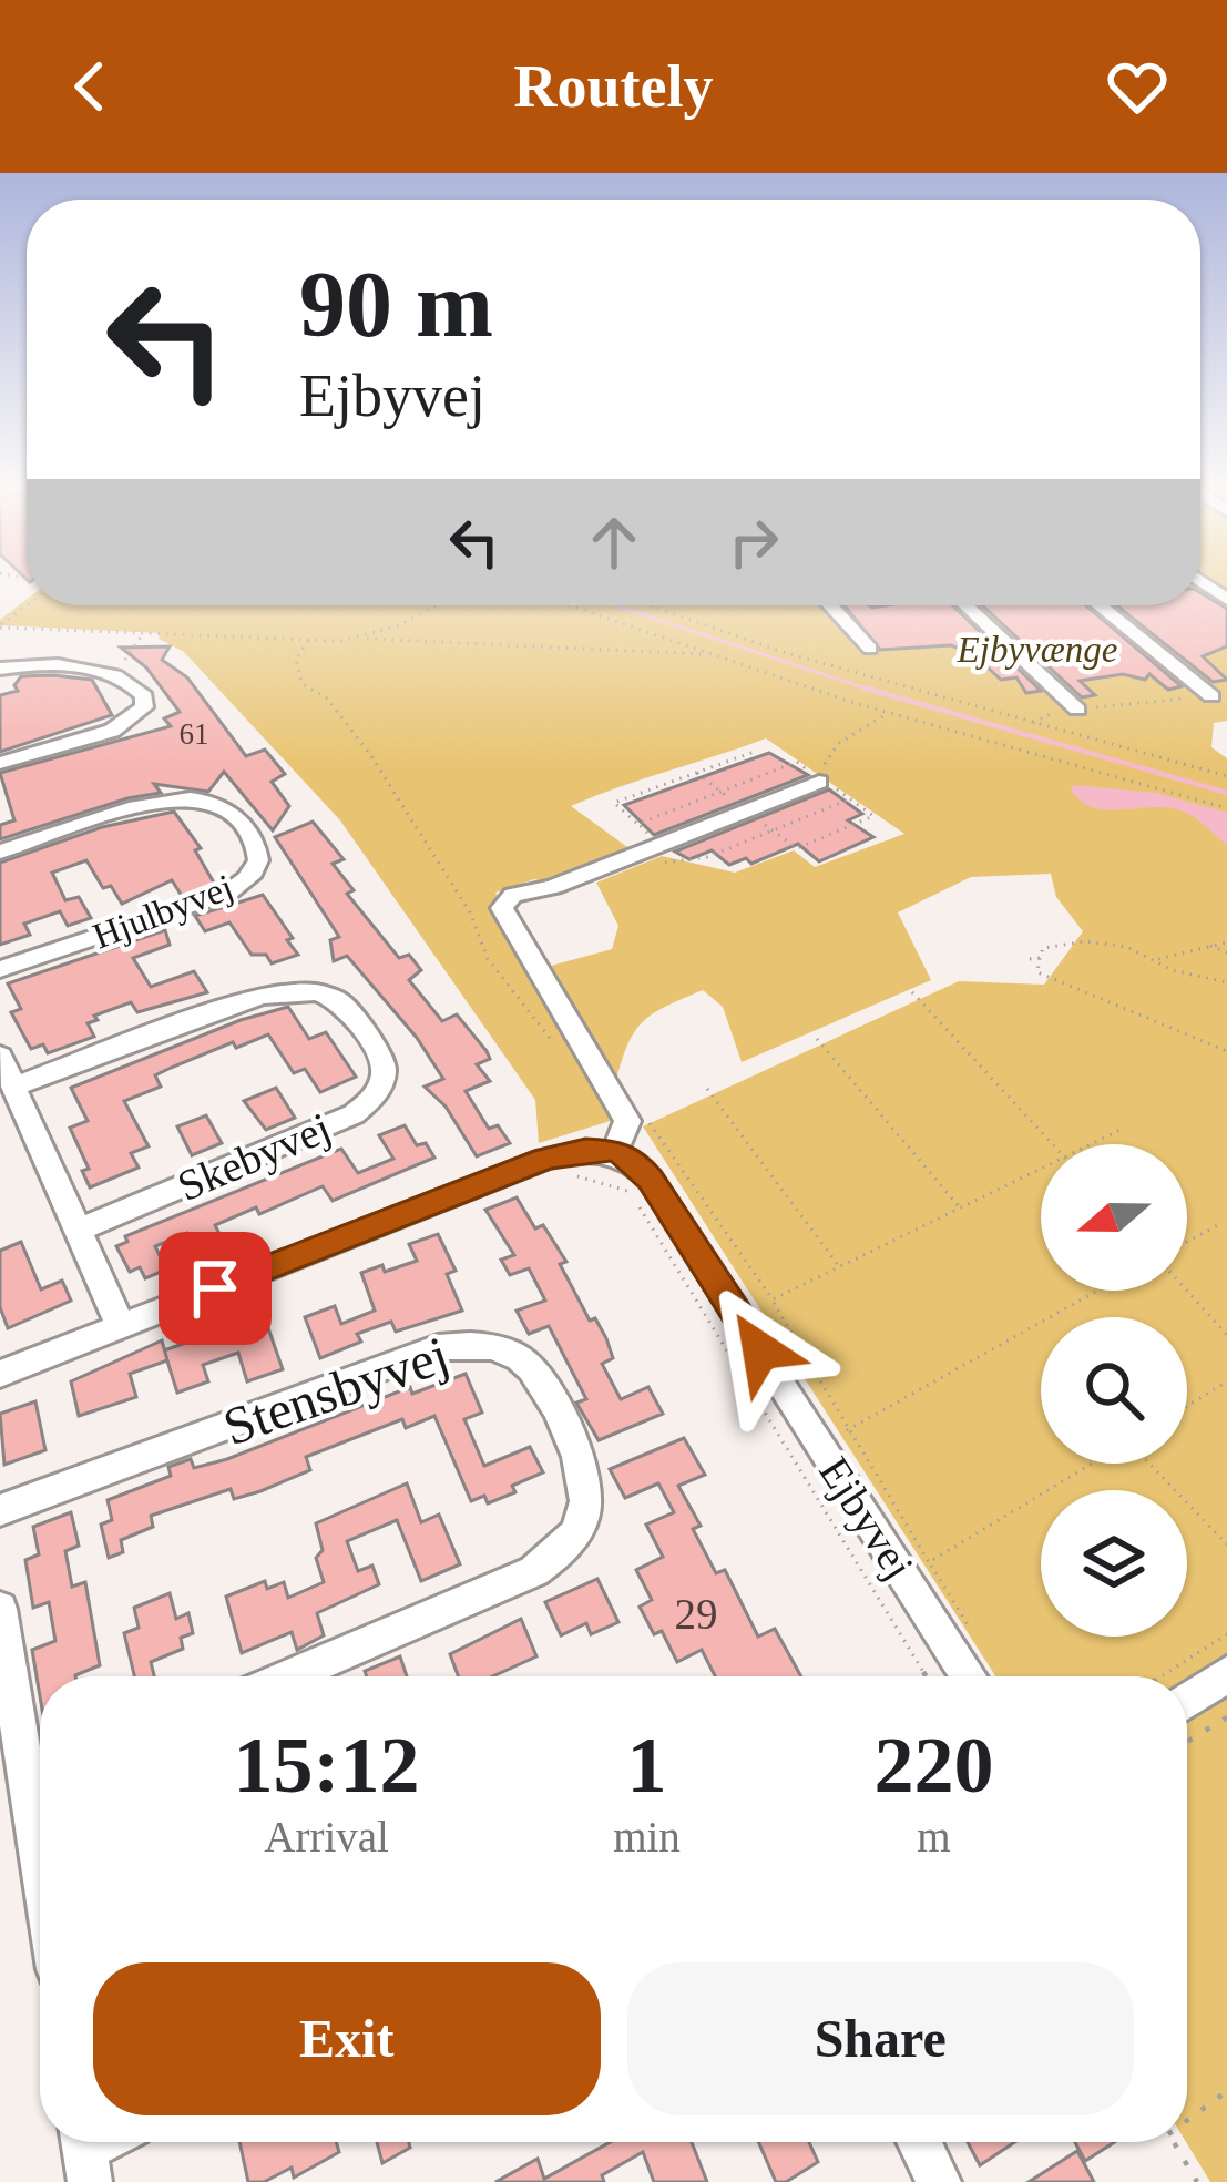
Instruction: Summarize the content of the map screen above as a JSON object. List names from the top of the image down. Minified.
{"streets":{"street":["Hjulbyvej","Skebyvej","Stensbyvej","Ejbyvej"]},"parks":["Ejbyvænge"],"house_numbers":["61","29"],"north":"left","page":{"header":"Routely","turn":["90 m","Ejbyvej"],"eta":["15:12","Arrival","1","min","220","m"],"buttons":["Exit","Share"]}}
